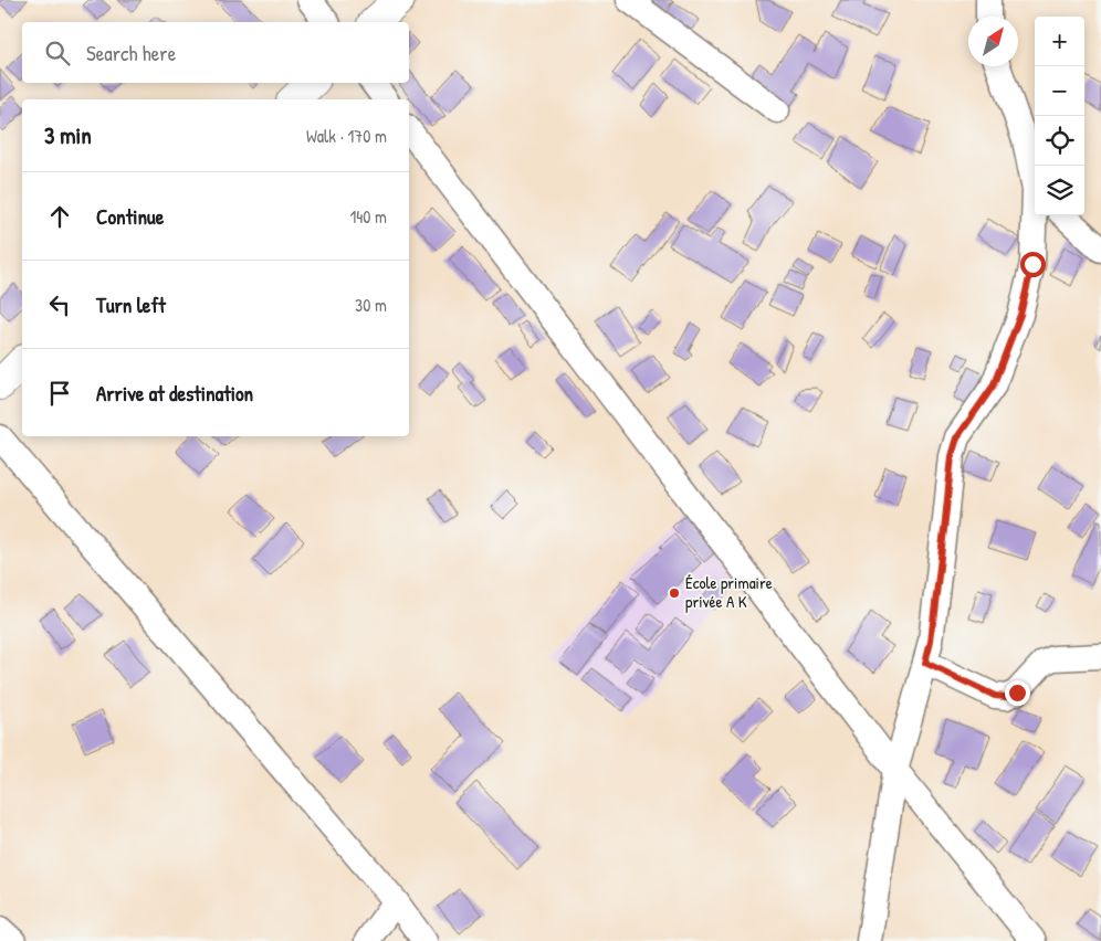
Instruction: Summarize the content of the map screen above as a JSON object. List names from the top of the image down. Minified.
{"places":["École primaire privée A K"],"north":"top right","page":{"map_buttons":["+","−"],"search":"Search here","heading":["3 min","Walk · 170 m"],"list":[["Continue","140 m"],["Turn left","30 m"],"Arrive at destination"]}}
